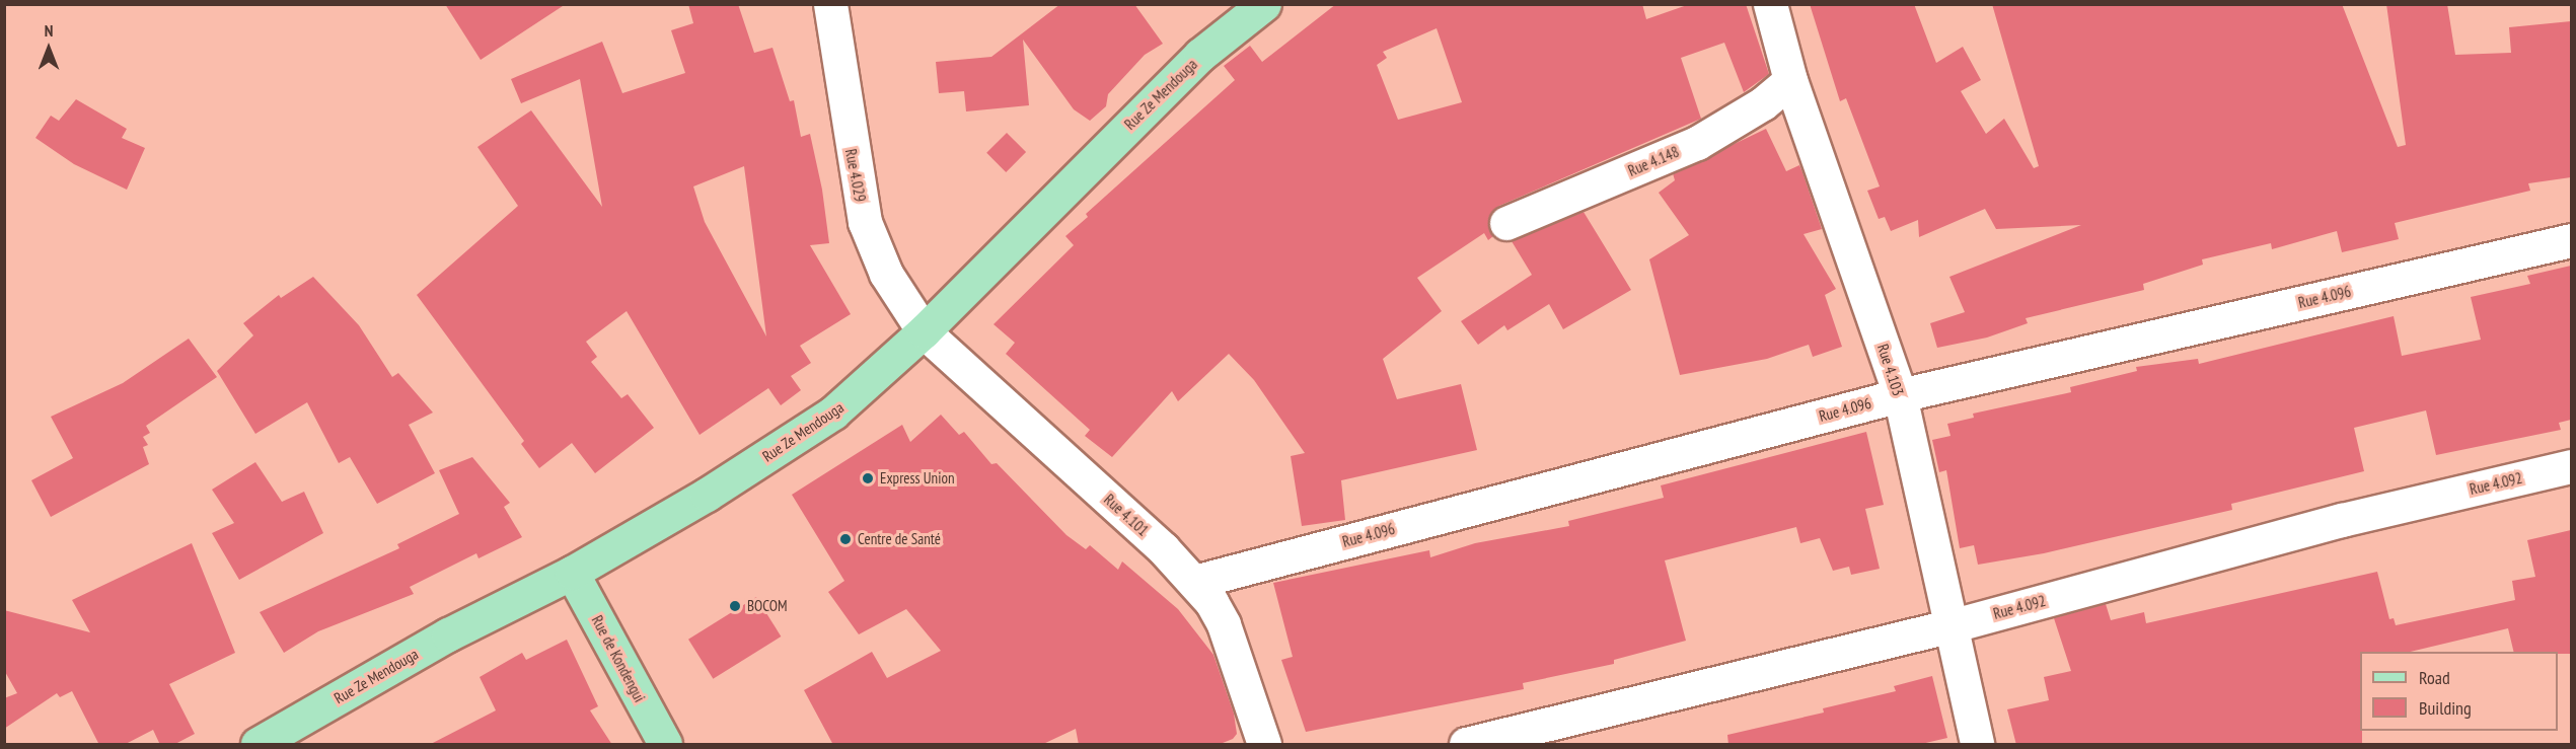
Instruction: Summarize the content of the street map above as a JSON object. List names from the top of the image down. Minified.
{"streets":{"main road":["Rue Ze Mendouga","Rue de Kondengui"],"street":["Rue 4.148","Rue 4.029","Rue 4.096","Rue 4.103","Rue 4.092","Rue 4.101"]},"crossings":[["Rue Ze Mendouga","Rue 4.029"],["Rue Ze Mendouga","Rue 4.101"],["Rue Ze Mendouga","Rue de Kondengui"],["Rue 4.148","Rue 4.103"],["Rue 4.029","Rue 4.101"],["Rue 4.096","Rue 4.103"],["Rue 4.096","Rue 4.101"],["Rue 4.103","Rue 4.092"]],"places":["Express Union","Centre de Santé","BOCOM"],"legend":["Road","Building"],"north":"top"}
